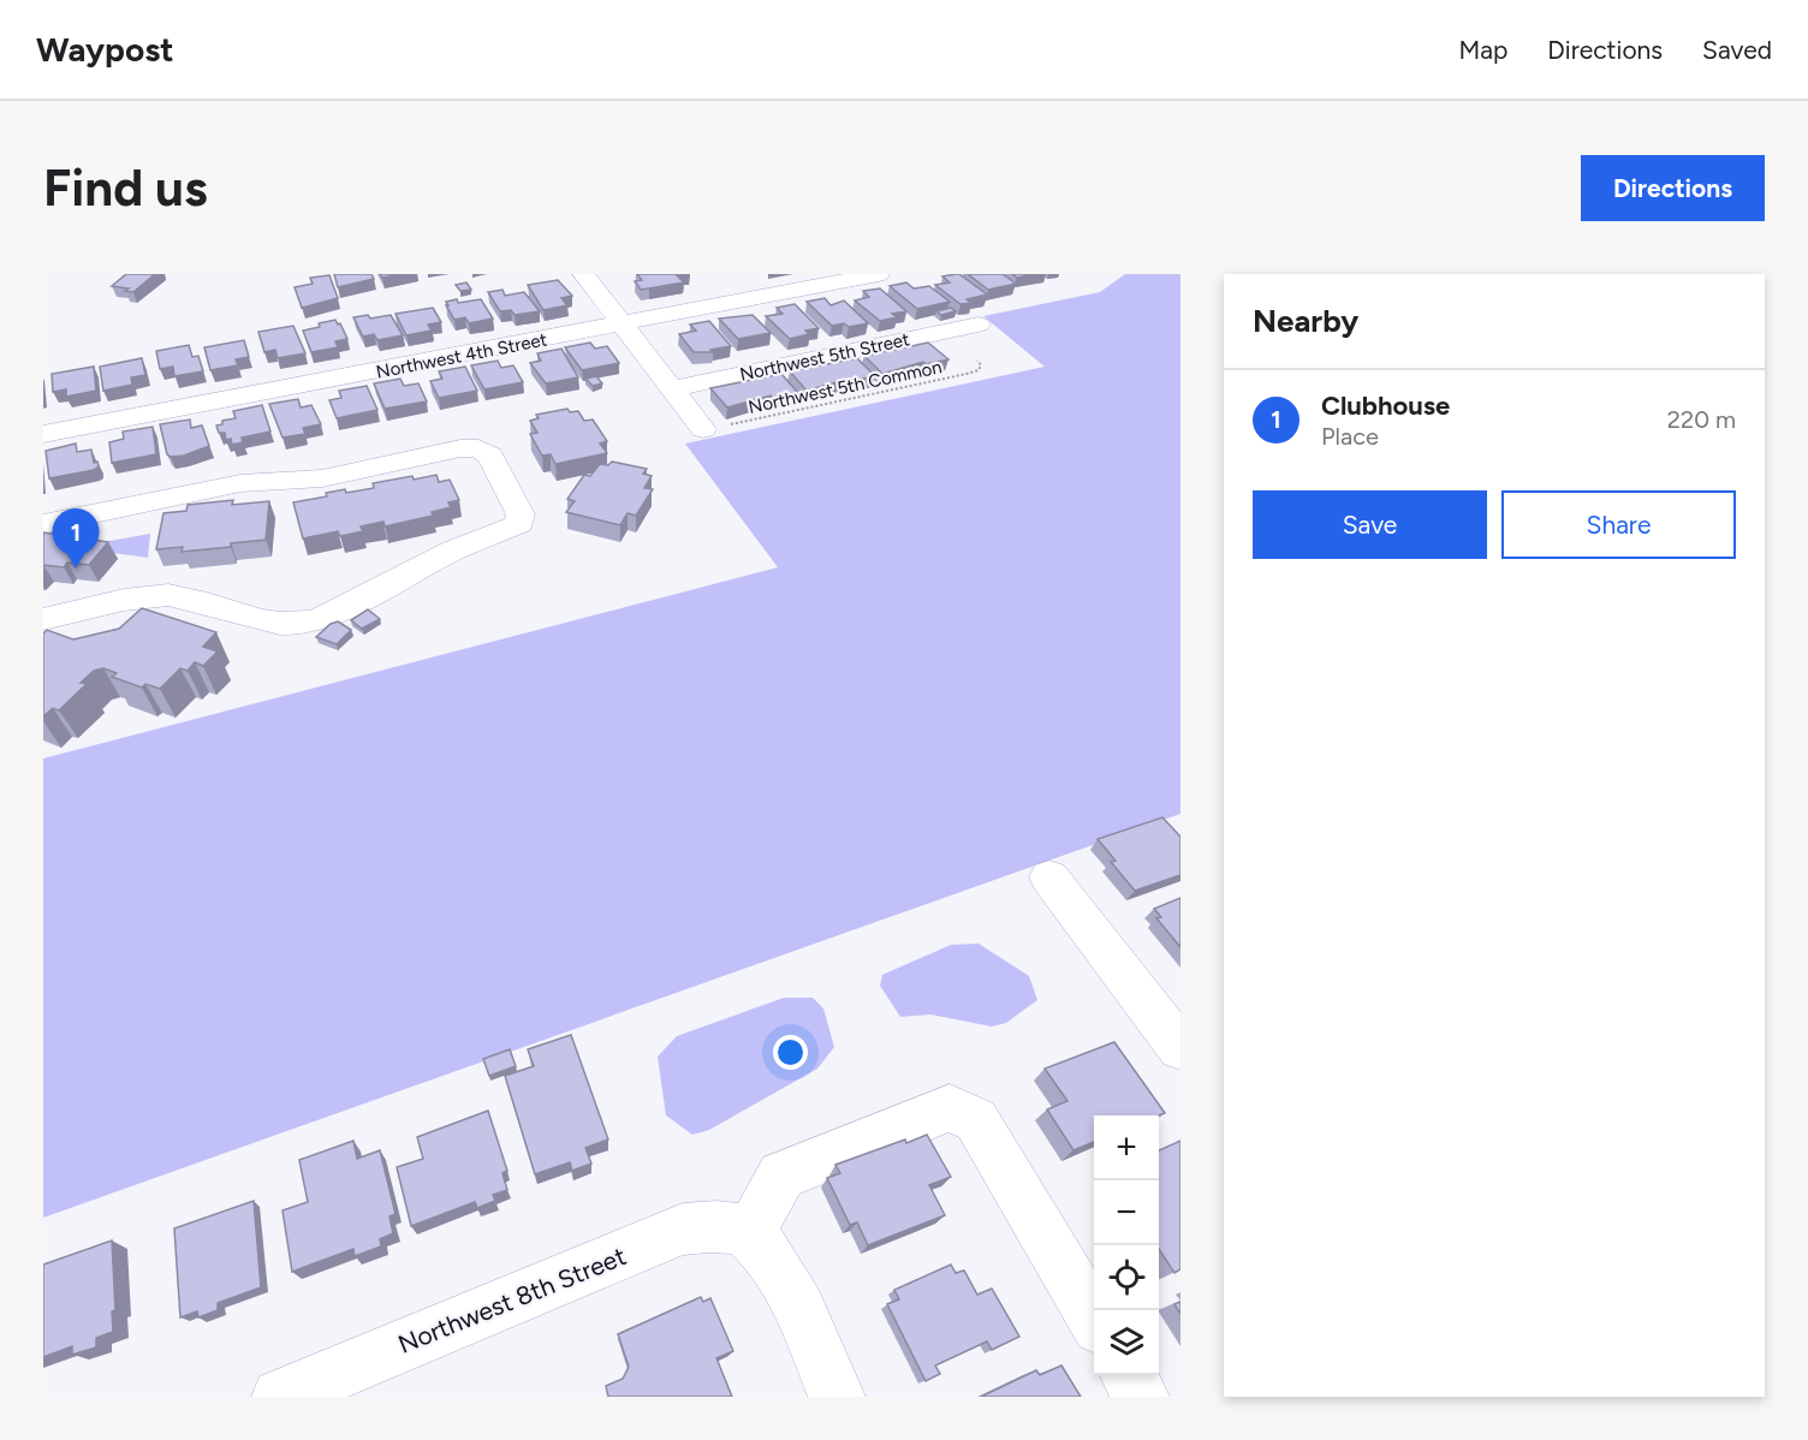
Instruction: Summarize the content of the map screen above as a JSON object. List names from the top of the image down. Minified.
{"streets":{"street":["Northwest 4th Street","Northwest 5th Street","Northwest 8th Street"],"path":["Northwest 5th Common"]},"page":{"header":"Waypost","nav":["Map","Directions","Saved"],"buttons":["Directions",["Save","Share"]],"title":"Find us","heading":"Nearby","list":[{"mark":"1","name":"Clubhouse","note":"Place","value":"220 m"}],"pins":"1","map_buttons":["+","−"]}}
